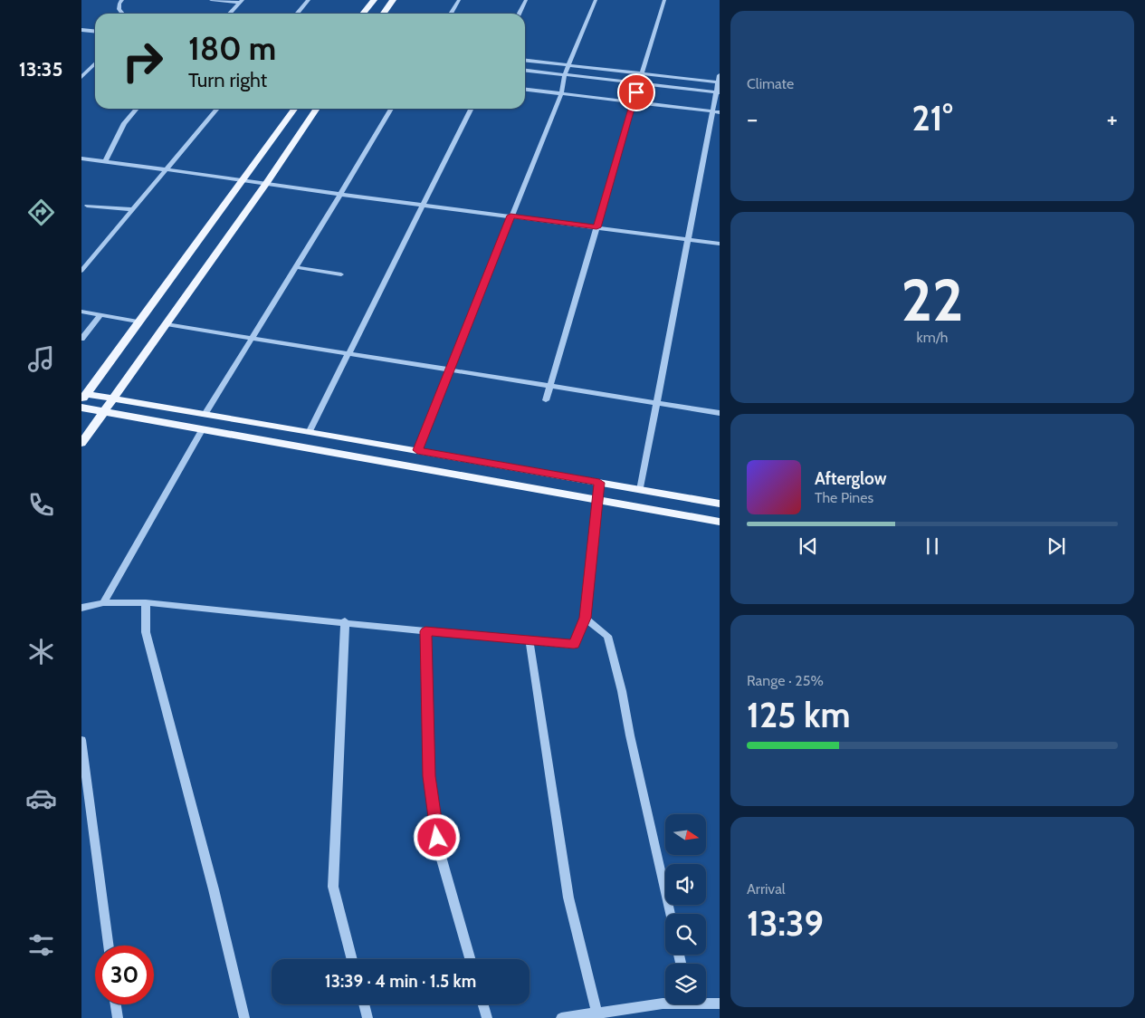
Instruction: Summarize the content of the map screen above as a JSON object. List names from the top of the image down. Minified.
{"north":"right","page":{"tabs":"13:35","tile":["Climate",["22","km/h"],["Range · 25%","125 km"],["Arrival","13:39"]],"turn":["180 m","Turn right"],"heat":["−","21°","+"],"song":["Afterglow","The Pines"],"limit":"30","trip":"13:39 · 4 min · 1.5 km"}}
